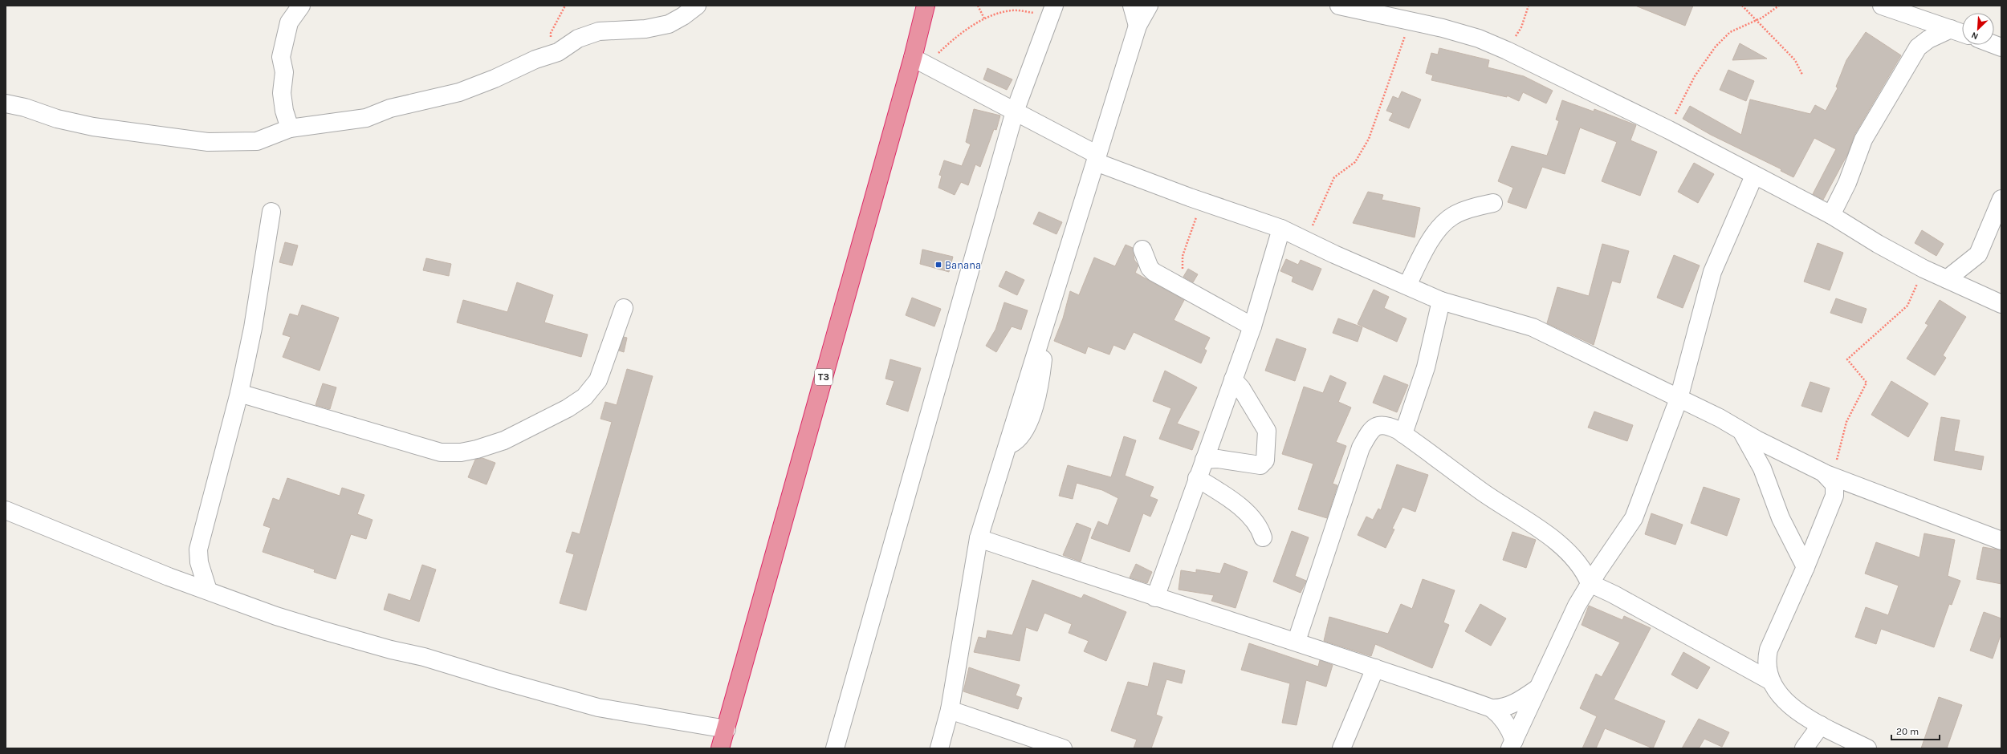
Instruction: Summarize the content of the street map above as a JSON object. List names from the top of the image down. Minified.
{"streets":{"highway":["T3"]},"places":{"transit":["Banana"]},"scale_bar":"20 m","north":"bottom left"}
